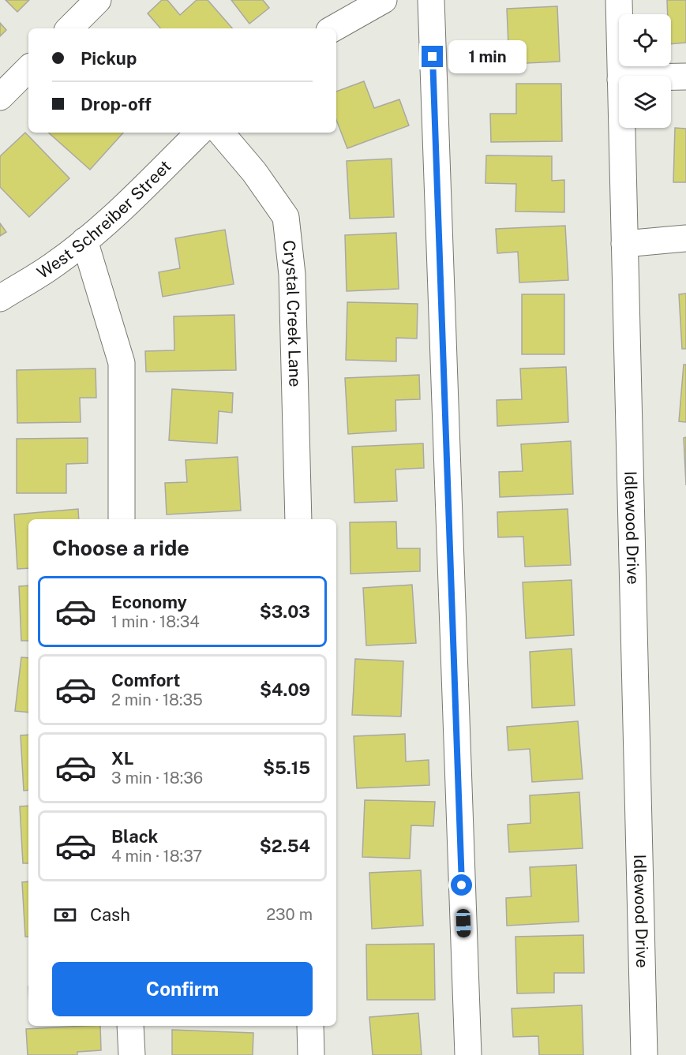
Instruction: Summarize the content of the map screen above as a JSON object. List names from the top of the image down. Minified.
{"streets":{"street":["West Schreiber Street","Crystal Creek Lane","Idlewood Drive"]},"page":{"banner":["Pickup","Drop-off"],"bubble":"1 min","heading":"Choose a ride","list":[{"name":"Economy","note":"1 min · 18:34","value":"$3.03"},{"name":"Comfort","note":"2 min · 18:35","value":"$4.09"},{"name":"XL","note":"3 min · 18:36","value":"$5.15"},{"name":"Black","note":"4 min · 18:37","value":"$2.54"}],"pay":["Cash","230 m"],"buttons":"Confirm"}}
